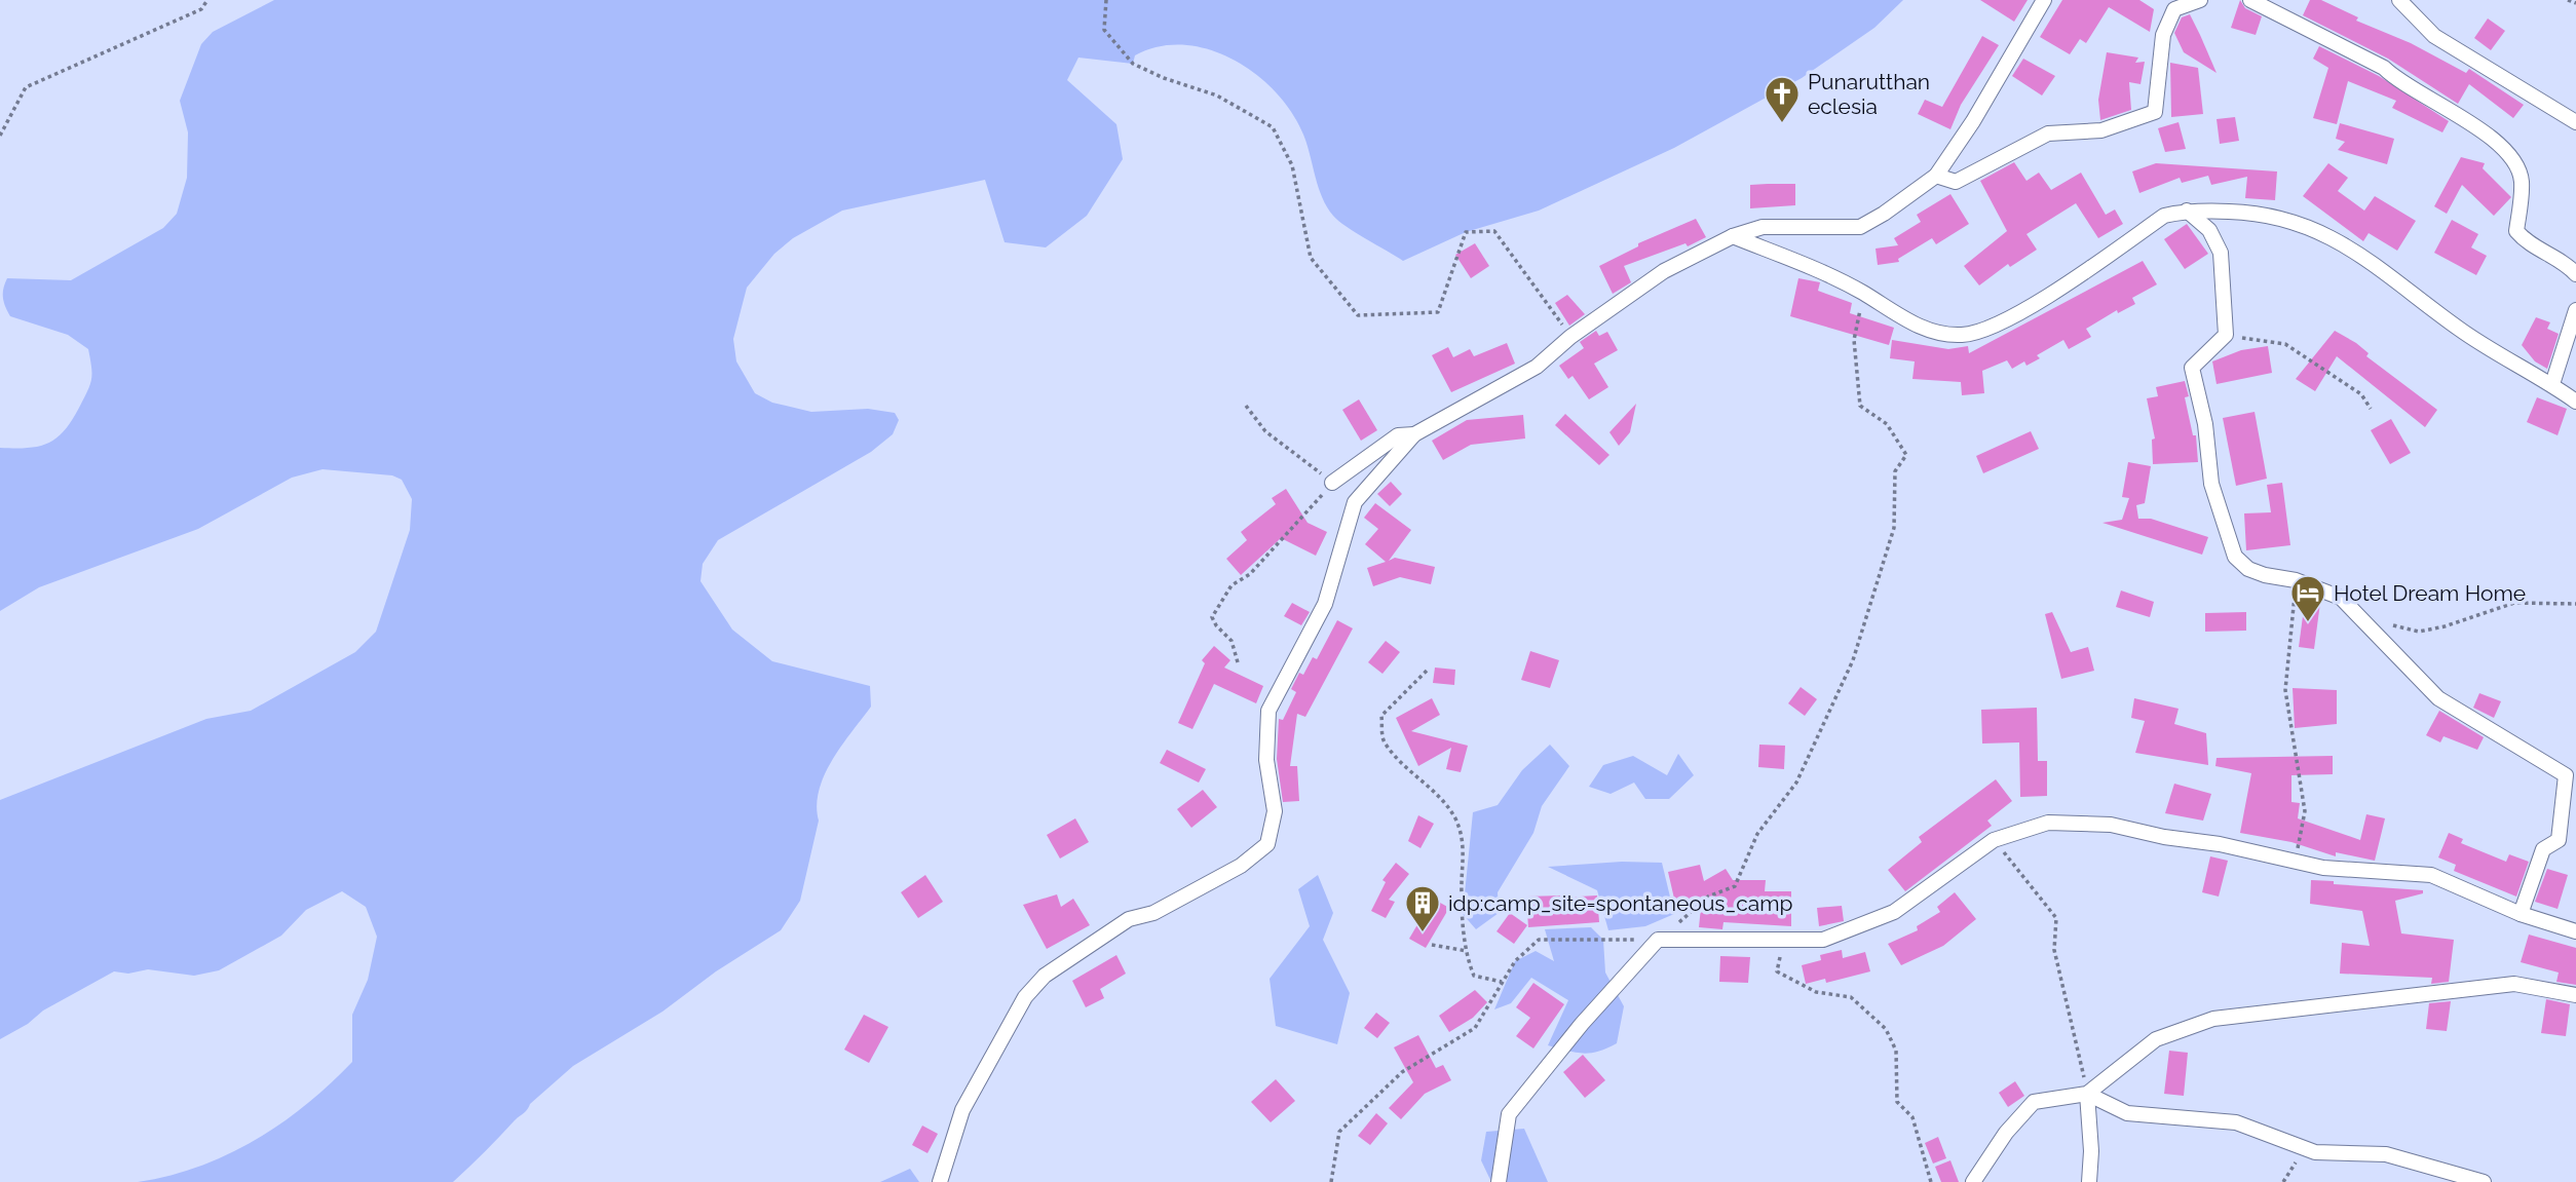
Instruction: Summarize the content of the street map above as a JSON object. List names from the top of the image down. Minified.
{"places":{"church":["Punarutthan eclesia"],"hotel":["Hotel Dream Home"],"building":["idp:camp_site=spontaneous_camp"]}}
